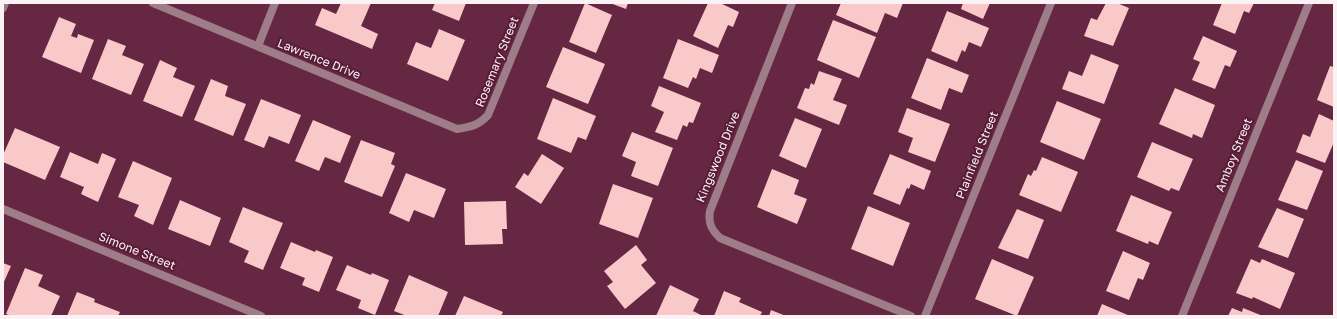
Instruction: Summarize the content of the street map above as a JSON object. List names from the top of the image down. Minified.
{"streets":{"street":["Lawrence Drive","Rosemary Street","Plainfield Street","Amboy Street","Kingswood Drive","Simone Street"]},"crossings":[["Lawrence Drive","Rosemary Street"]]}
